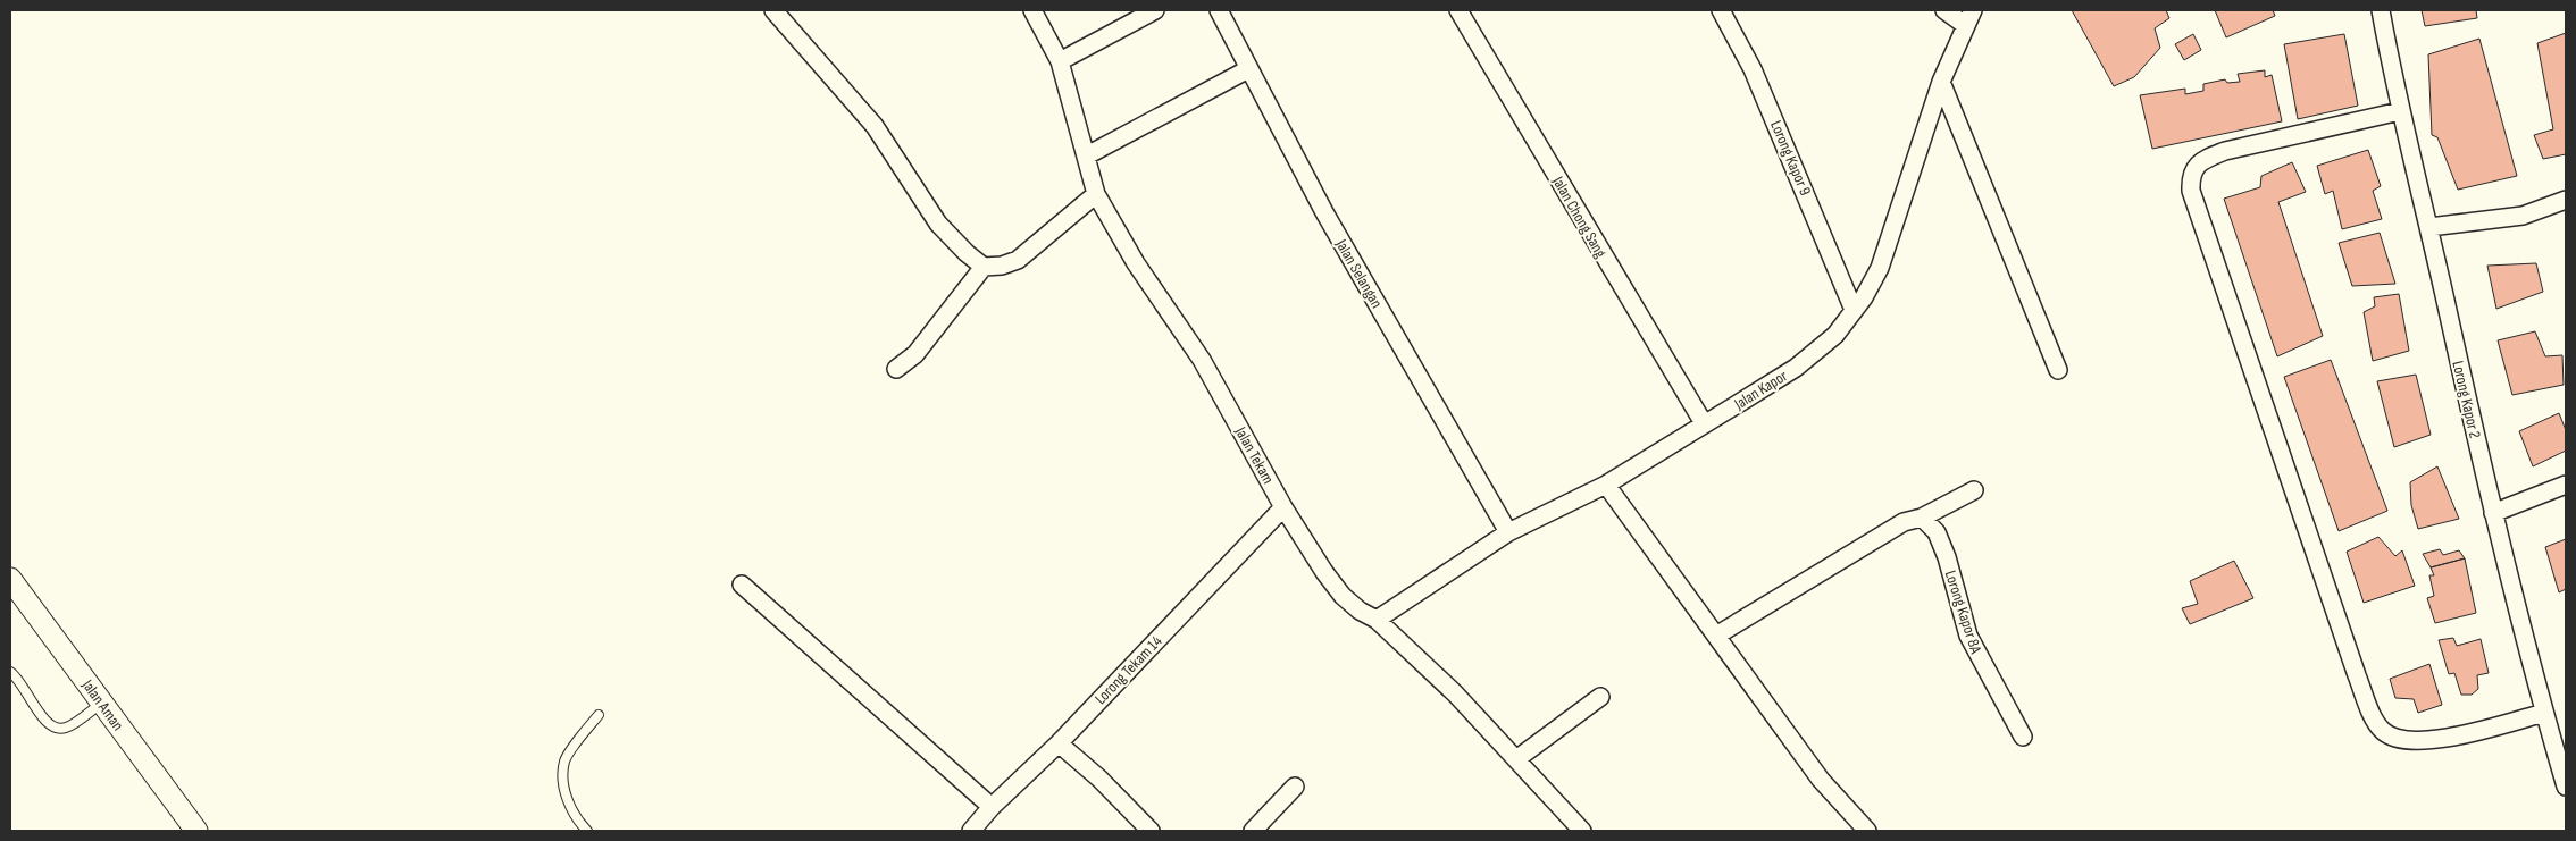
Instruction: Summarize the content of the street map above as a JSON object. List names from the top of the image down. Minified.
{"streets":{"street":["Lorong Kapor 9","Jalan Chong Sang","Jalan Selangan","Jalan Kapor","Lorong Kapor 2","Jalan Tekam","Lorong Kapor 8A","Lorong Tekam 14","Jalan Aman"]},"crossings":[["Lorong Kapor 9","Jalan Kapor"],["Jalan Chong Sang","Jalan Kapor"],["Jalan Selangan","Jalan Kapor"],["Jalan Kapor","Jalan Tekam"],["Jalan Tekam","Lorong Tekam 14"]]}
